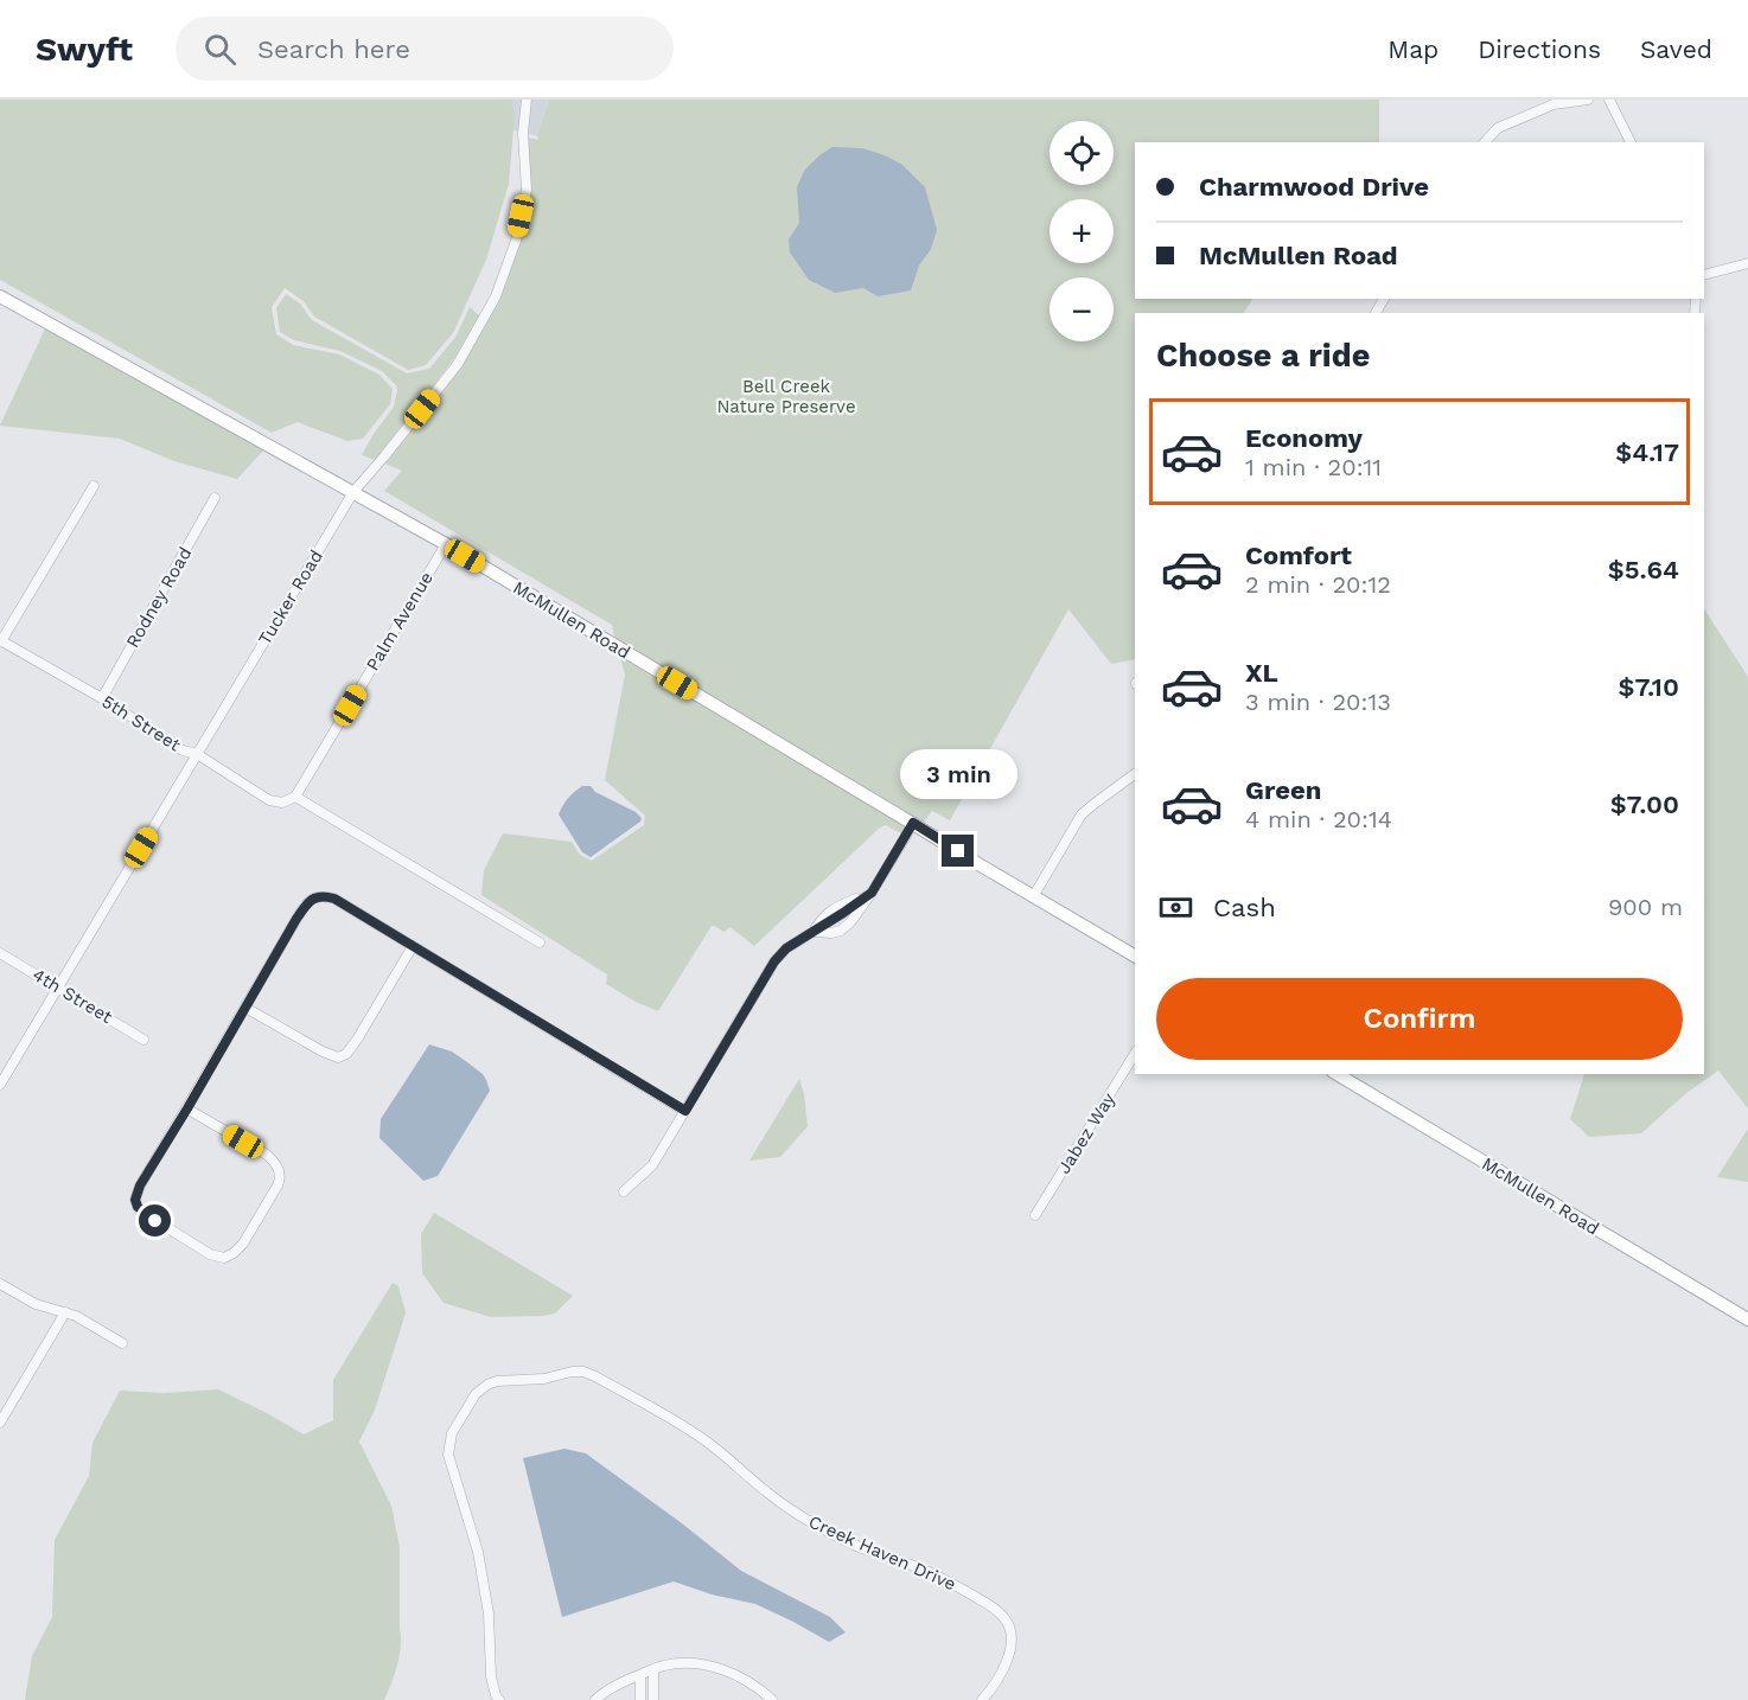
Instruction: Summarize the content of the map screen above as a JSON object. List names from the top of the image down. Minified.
{"streets":{"street":["Rodney Road","Tucker Road","McMullen Road","Palm Avenue","5th Street","4th Street","Jabez Way","Creek Haven Drive"]},"crossings":[["Rodney Road","5th Street"],["Tucker Road","McMullen Road"],["Tucker Road","5th Street"],["Tucker Road","4th Street"],["McMullen Road","Palm Avenue"],["Palm Avenue","5th Street"]],"parks":["Bell Creek Nature Preserve"],"page":{"header":"Swyft","search":"Search here","nav":["Map","Directions","Saved"],"map_buttons":["+","−"],"banner":["Charmwood Drive","McMullen Road"],"heading":"Choose a ride","list":[{"name":"Economy","note":"1 min · 20:11","value":"$4.17"},{"name":"Comfort","note":"2 min · 20:12","value":"$5.64"},{"name":"XL","note":"3 min · 20:13","value":"$7.10"},{"name":"Green","note":"4 min · 20:14","value":"$7.00"}],"bubble":"3 min","pay":["Cash","900 m"],"buttons":"Confirm"}}
